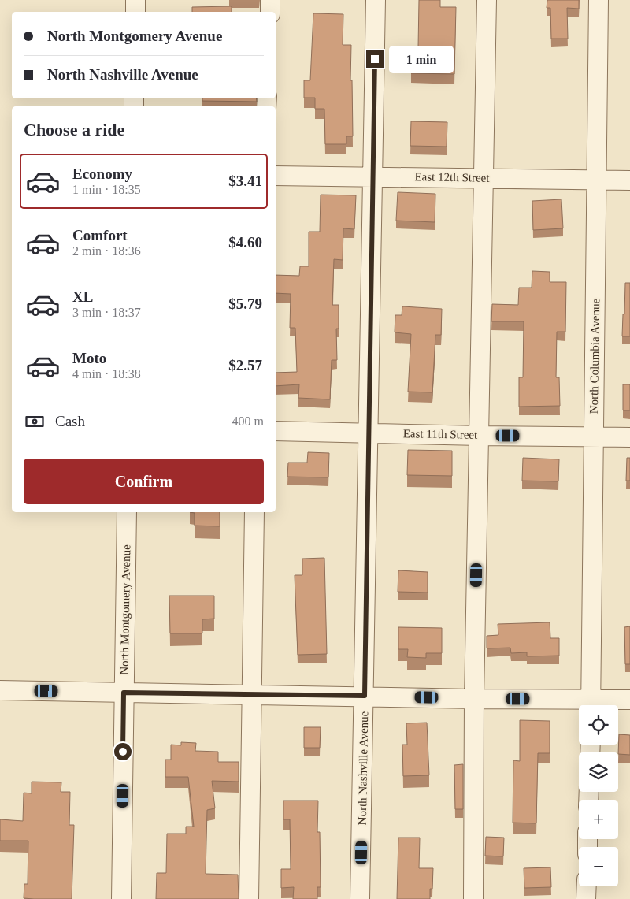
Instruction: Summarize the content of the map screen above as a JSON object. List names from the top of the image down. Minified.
{"streets":{"street":["East 12th Street","North Columbia Avenue","East 11th Street","North Montgomery Avenue","North Nashville Avenue"]},"crossings":[["East 12th Street","North Columbia Avenue"],["East 12th Street","North Nashville Avenue"],["North Columbia Avenue","East 11th Street"],["East 11th Street","North Nashville Avenue"]],"page":{"banner":["North Montgomery Avenue","North Nashville Avenue"],"bubble":"1 min","heading":"Choose a ride","list":[{"name":"Economy","note":"1 min · 18:35","value":"$3.41"},{"name":"Comfort","note":"2 min · 18:36","value":"$4.60"},{"name":"XL","note":"3 min · 18:37","value":"$5.79"},{"name":"Moto","note":"4 min · 18:38","value":"$2.57"}],"pay":["Cash","400 m"],"buttons":"Confirm","map_buttons":["+","−"]}}
